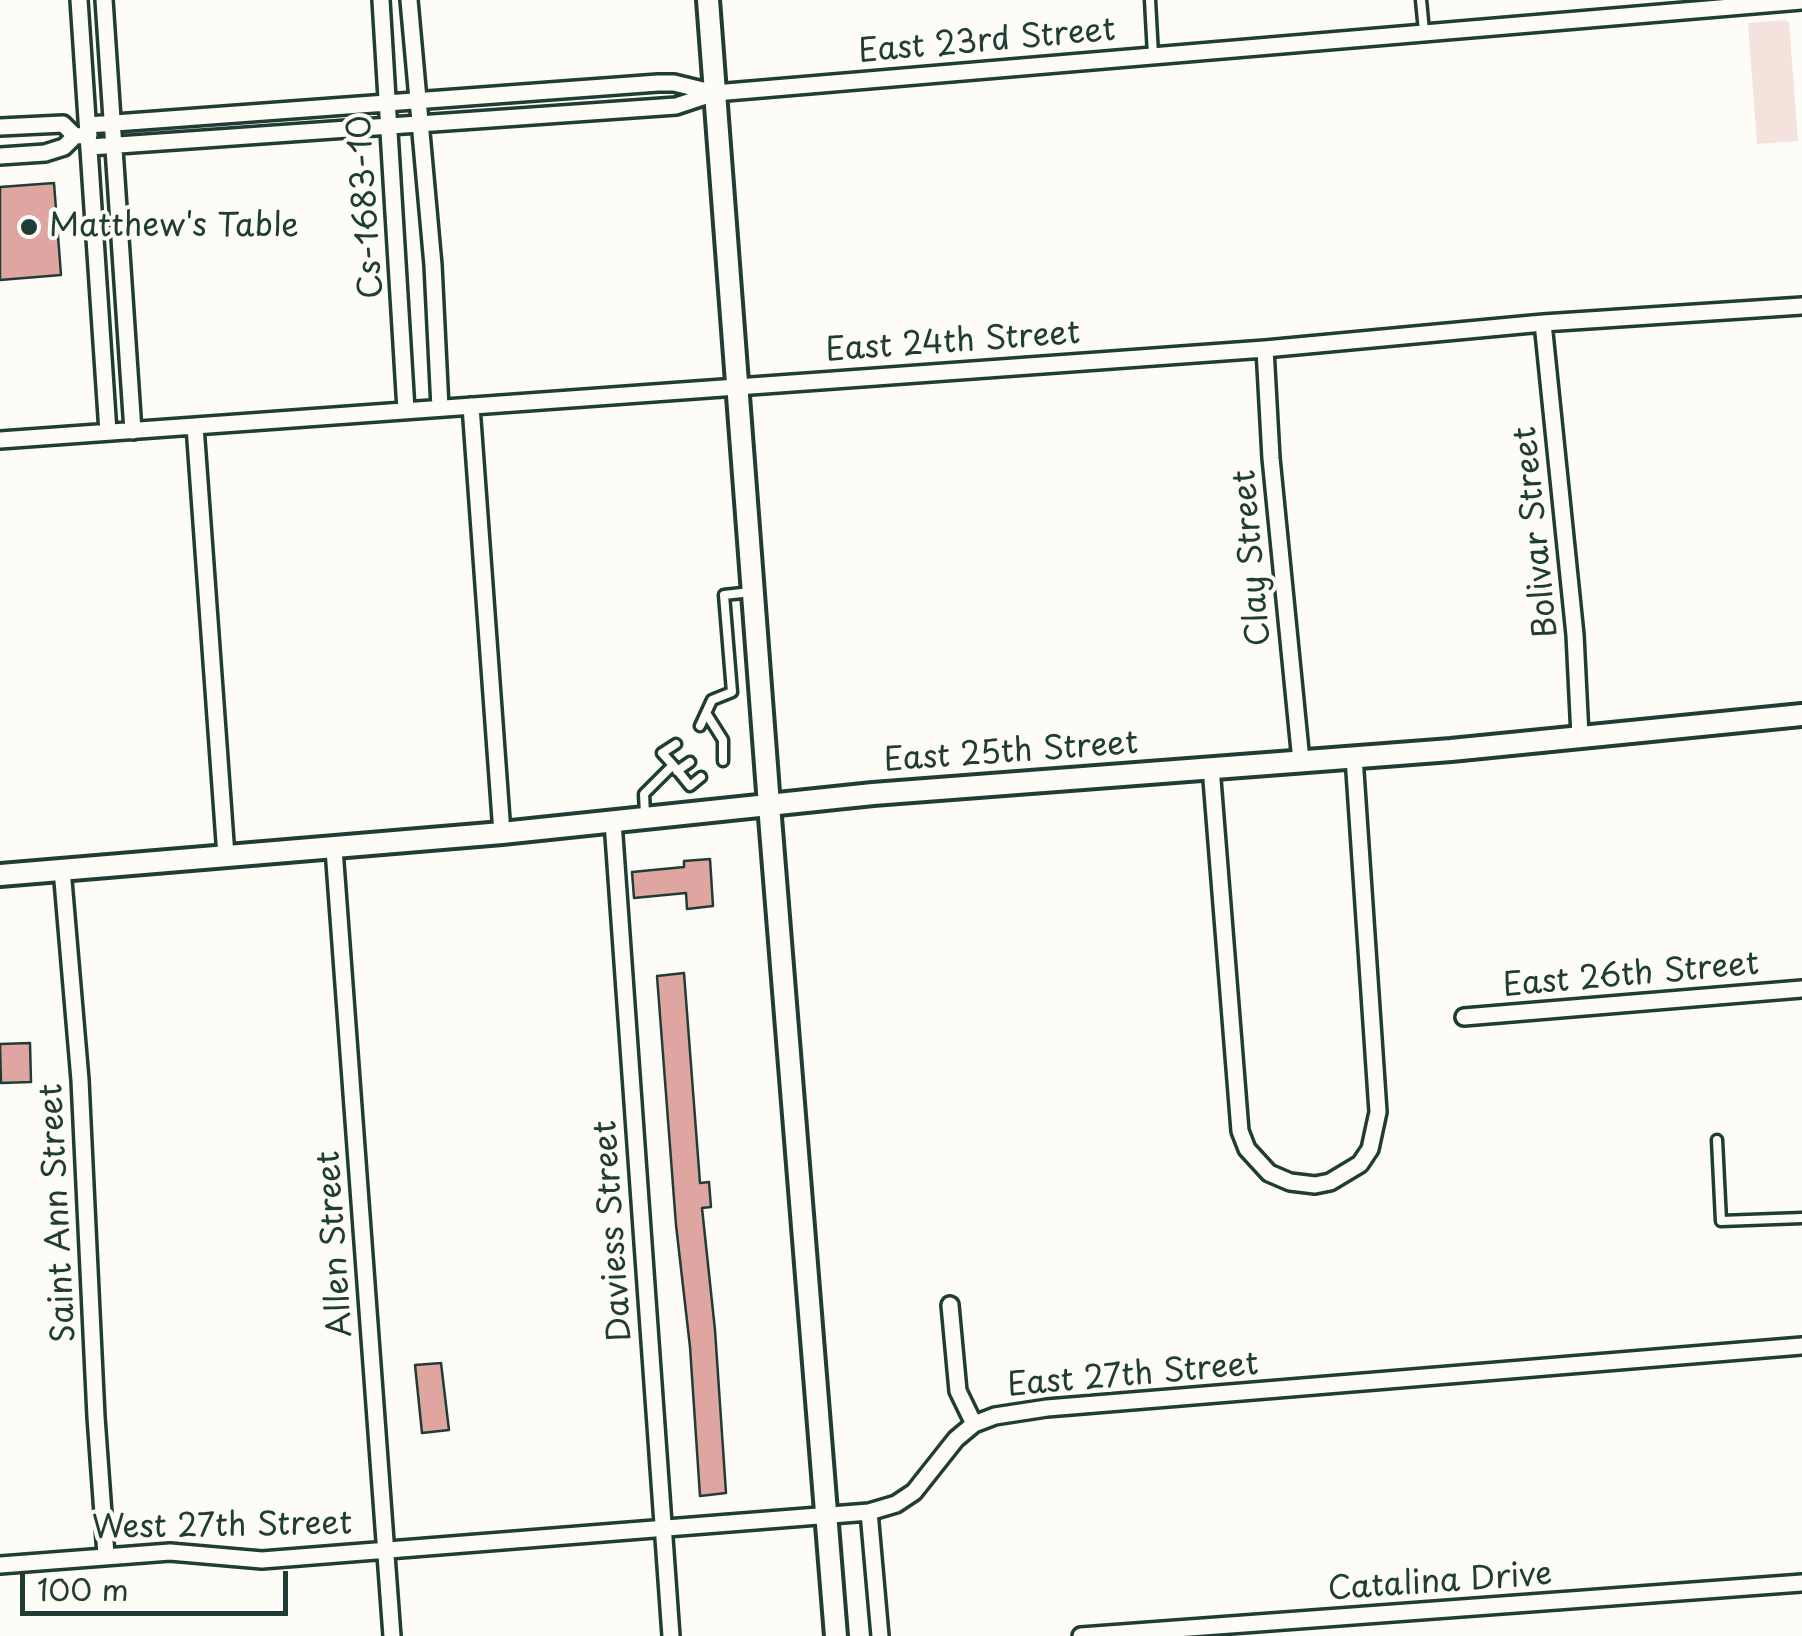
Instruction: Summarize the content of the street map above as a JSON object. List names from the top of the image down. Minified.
{"streets":{"street":["East 23rd Street","Cs-1683-10","East 24th Street","Bolivar Street","Clay Street","East 25th Street","East 26th Street","Saint Ann Street","Daviess Street","Allen Street","East 27th Street","West 27th Street","Catalina Drive"]},"crossings":[["East 23rd Street","Cs-1683-10"],["Cs-1683-10","East 24th Street"],["East 24th Street","Bolivar Street"],["East 24th Street","Clay Street"],["Bolivar Street","East 25th Street"],["Clay Street","East 25th Street"],["East 25th Street","Saint Ann Street"],["East 25th Street","Daviess Street"],["East 25th Street","Allen Street"],["Saint Ann Street","West 27th Street"],["Daviess Street","East 27th Street"],["Allen Street","East 27th Street"],["Allen Street","West 27th Street"],["East 27th Street","West 27th Street"]],"places":["Matthew's Table"],"scale_bar":"100 m"}
